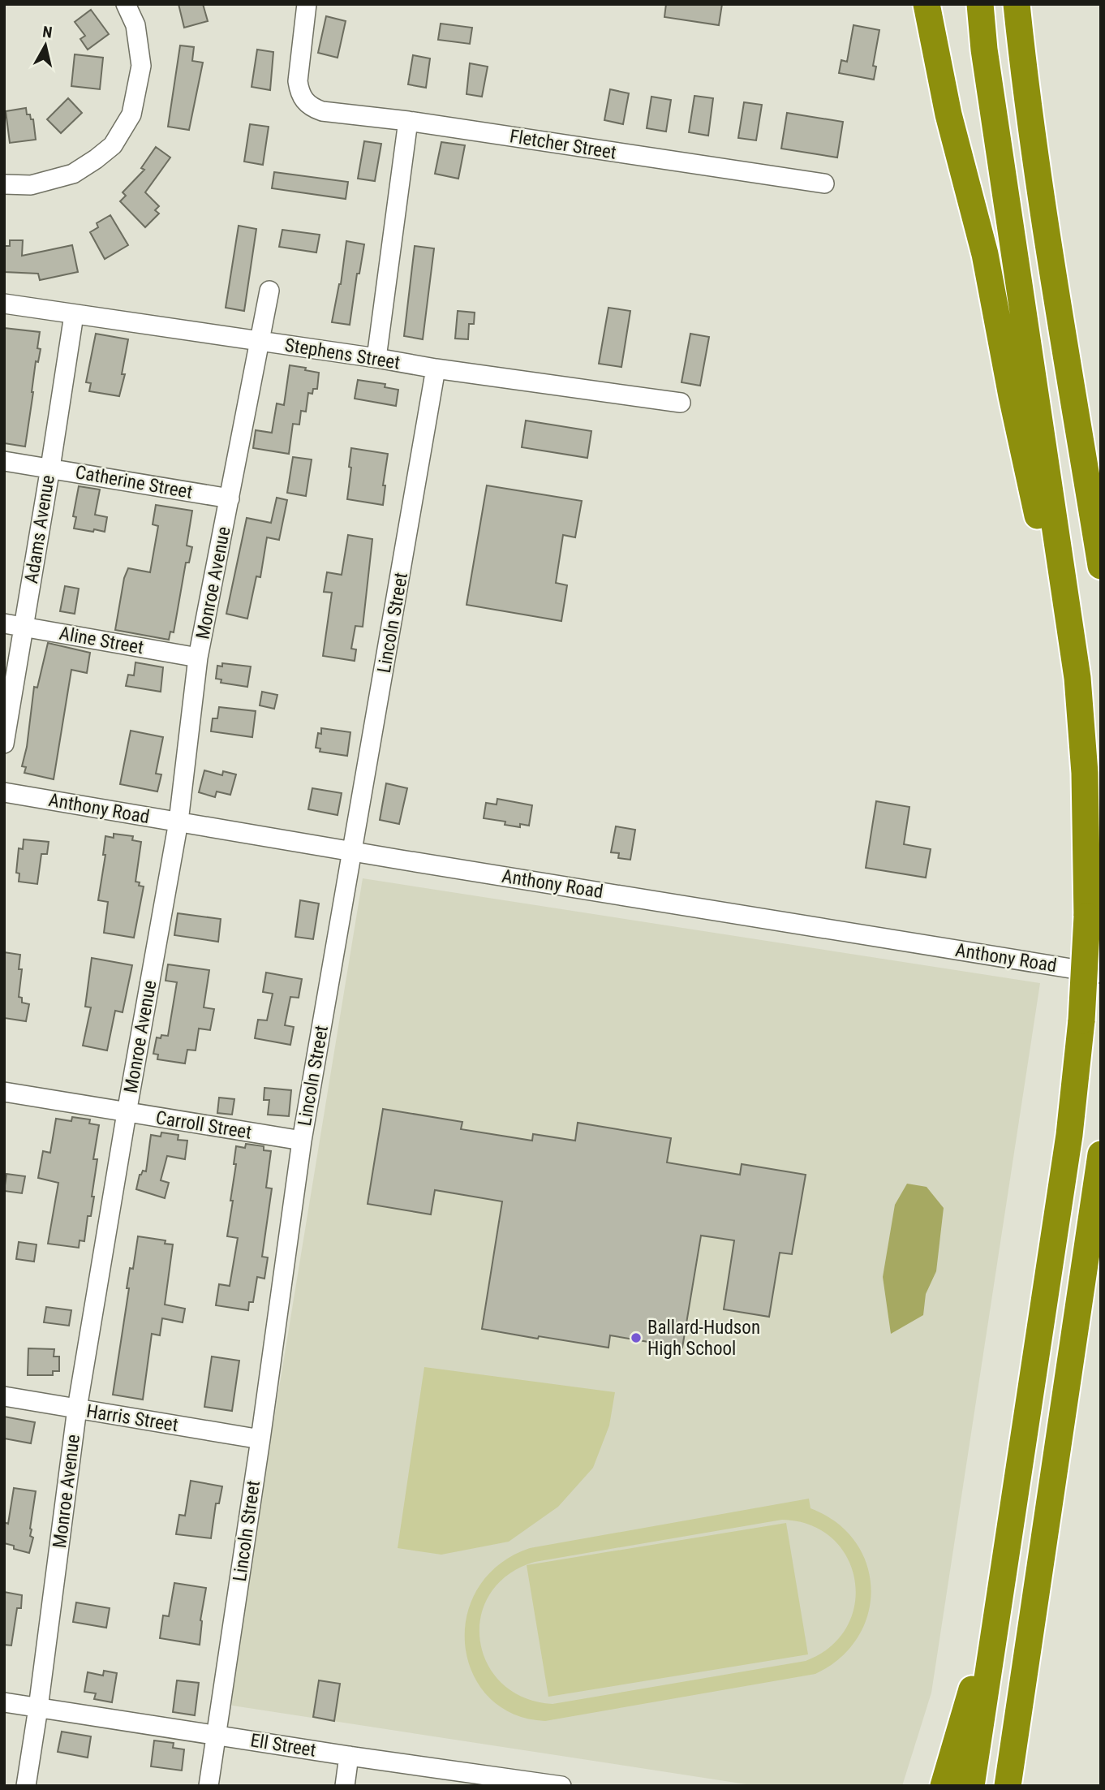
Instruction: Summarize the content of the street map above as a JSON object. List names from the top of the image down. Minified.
{"streets":{"street":["Fletcher Street","Stephens Street","Catherine Street","Adams Avenue","Monroe Avenue","Lincoln Street","Aline Street","Anthony Road","Carroll Street","Harris Street","Ell Street"]},"crossings":[["Stephens Street","Adams Avenue"],["Stephens Street","Monroe Avenue"],["Stephens Street","Lincoln Street"],["Catherine Street","Adams Avenue"],["Catherine Street","Monroe Avenue"],["Adams Avenue","Aline Street"],["Monroe Avenue","Aline Street"],["Monroe Avenue","Anthony Road"],["Monroe Avenue","Carroll Street"],["Monroe Avenue","Harris Street"],["Monroe Avenue","Ell Street"],["Lincoln Street","Anthony Road"],["Lincoln Street","Carroll Street"],["Lincoln Street","Harris Street"],["Lincoln Street","Ell Street"]],"places":["Ballard-Hudson High School"],"north":"top"}
